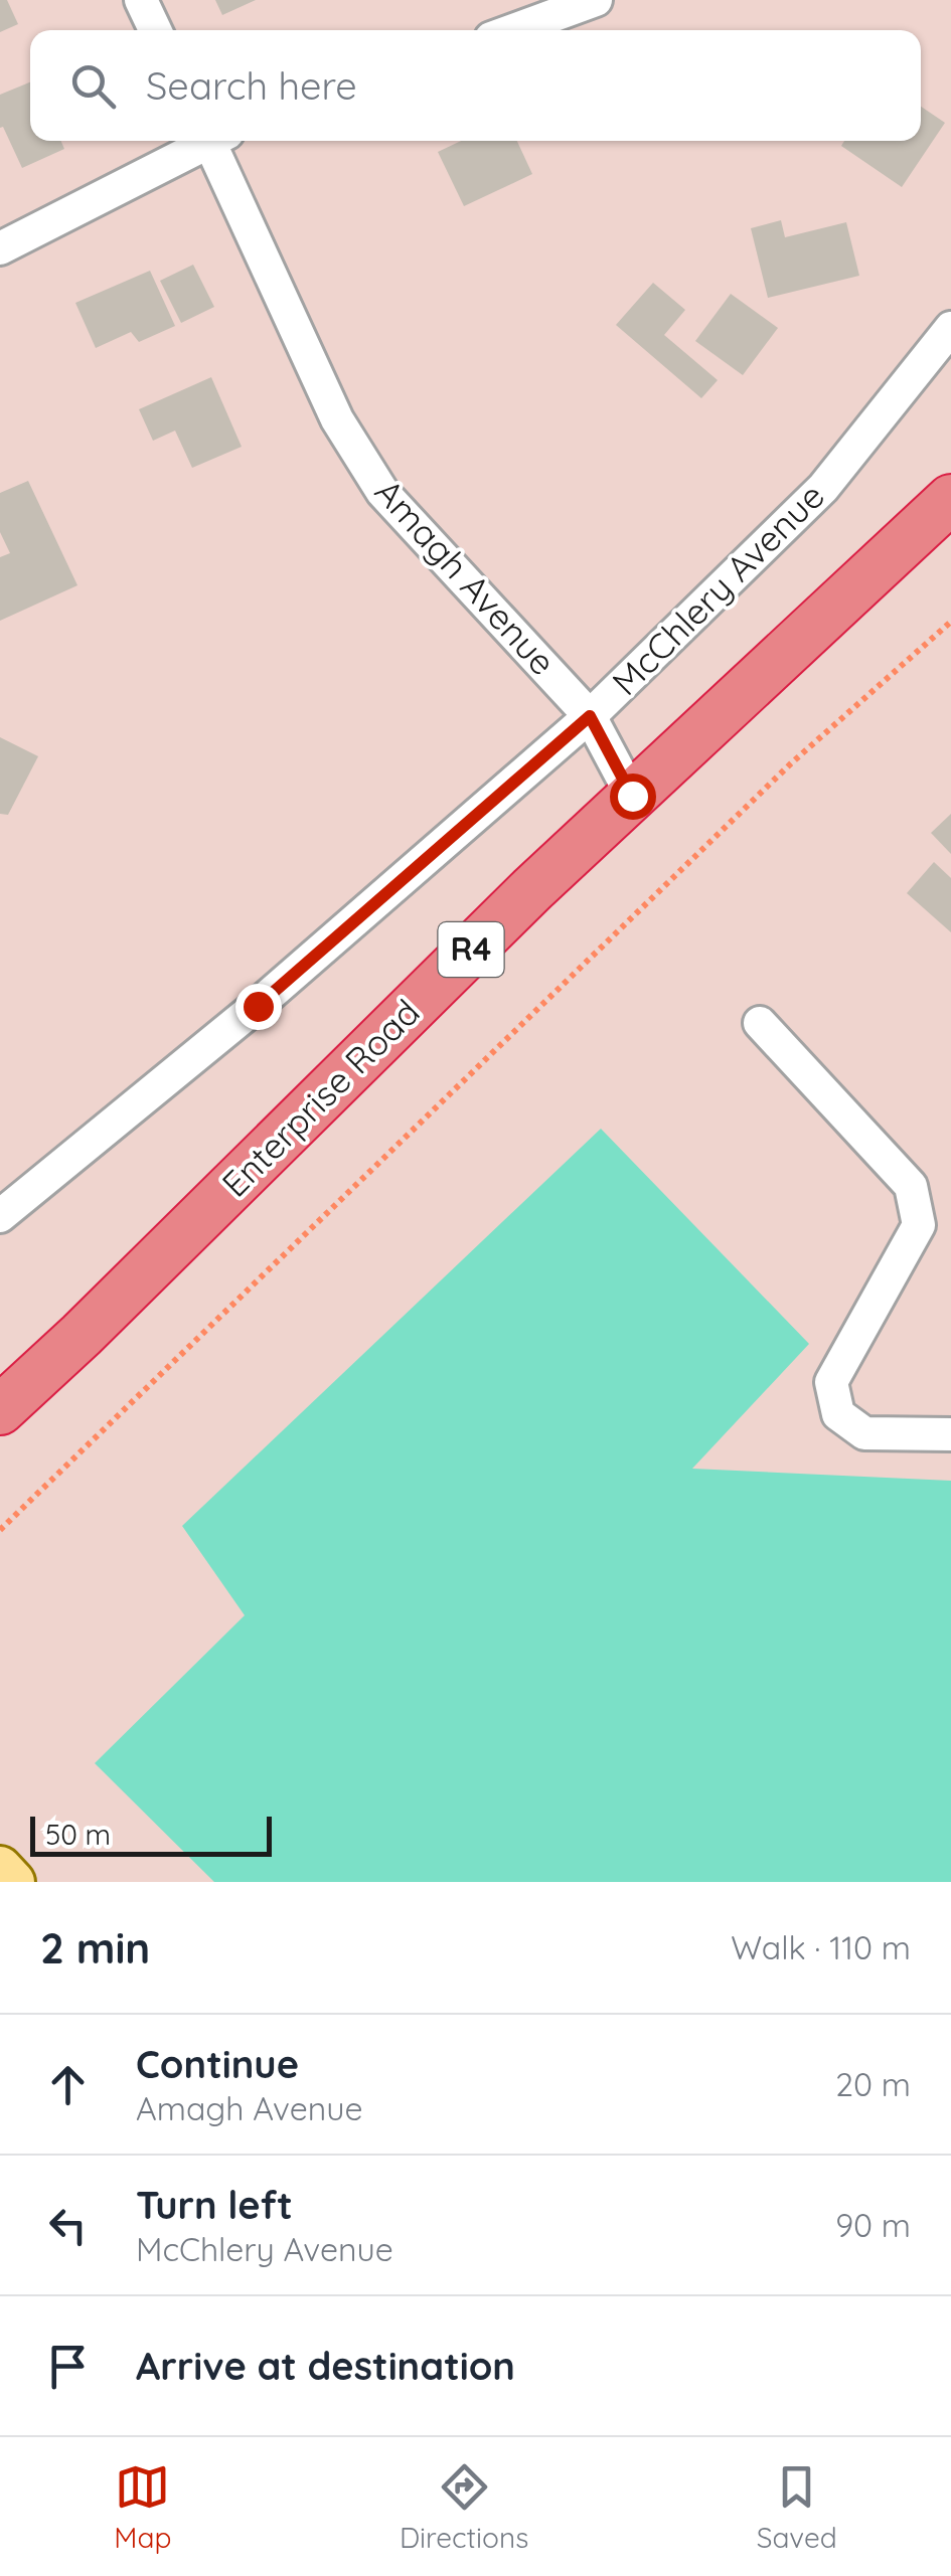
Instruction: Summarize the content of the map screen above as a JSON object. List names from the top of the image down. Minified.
{"streets":{"highway":["R4","Enterprise Road"],"street":["Amagh Avenue","McChlery Avenue"]},"crossings":[["Amagh Avenue","McChlery Avenue"],["Amagh Avenue","Enterprise Road"]],"scale_bar":"50 m","page":{"search":"Search here","scale":"50 m","heading":["2 min","Walk · 110 m"],"list":[["Continue","Amagh Avenue","20 m"],["Turn left","McChlery Avenue","90 m"],"Arrive at destination"],"nav":["Map","Directions","Saved"]}}
